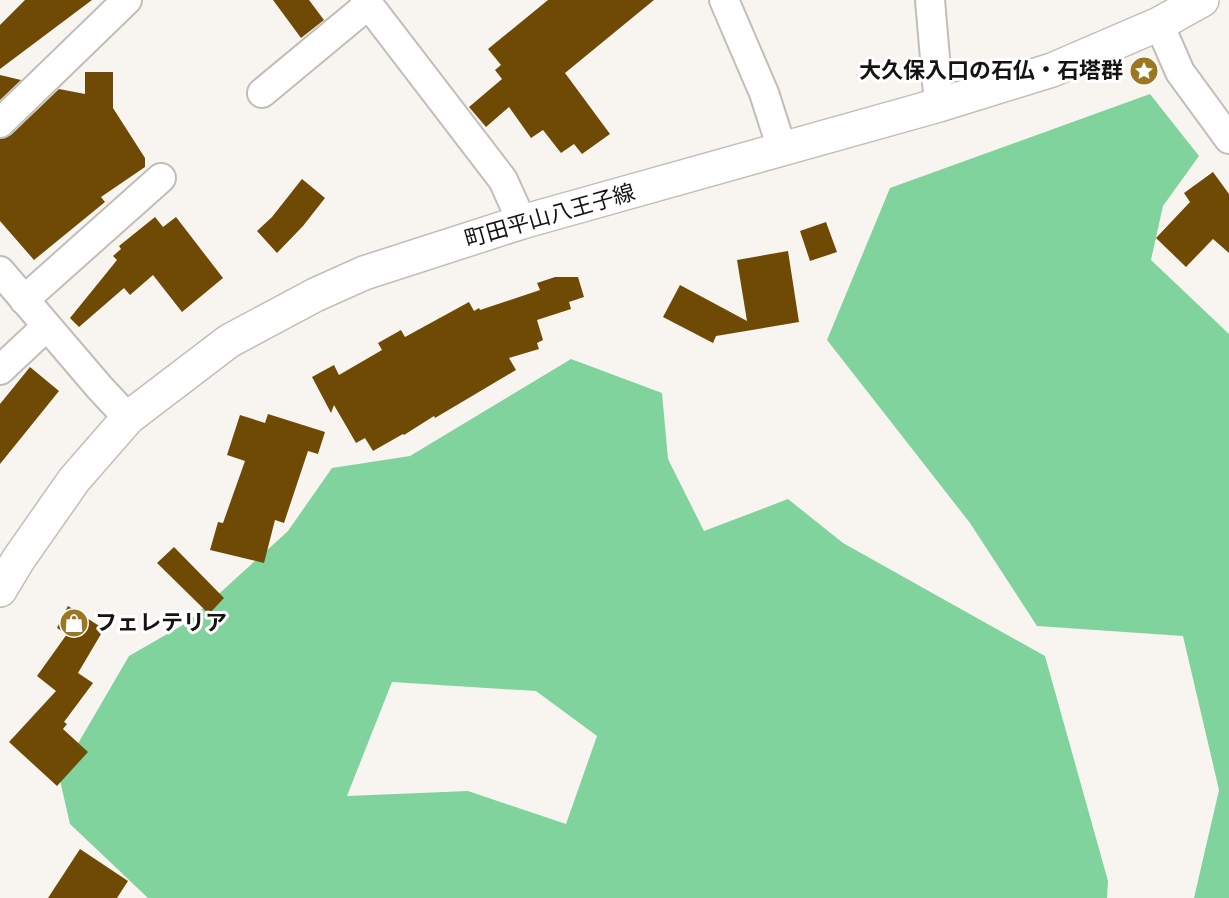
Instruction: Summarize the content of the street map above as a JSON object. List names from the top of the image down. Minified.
{"streets":{"main road":["町田平山八王子線"]},"places":{"place":["大久保入口の石仏・石塔群"],"shop":["フェレテリア"]}}
